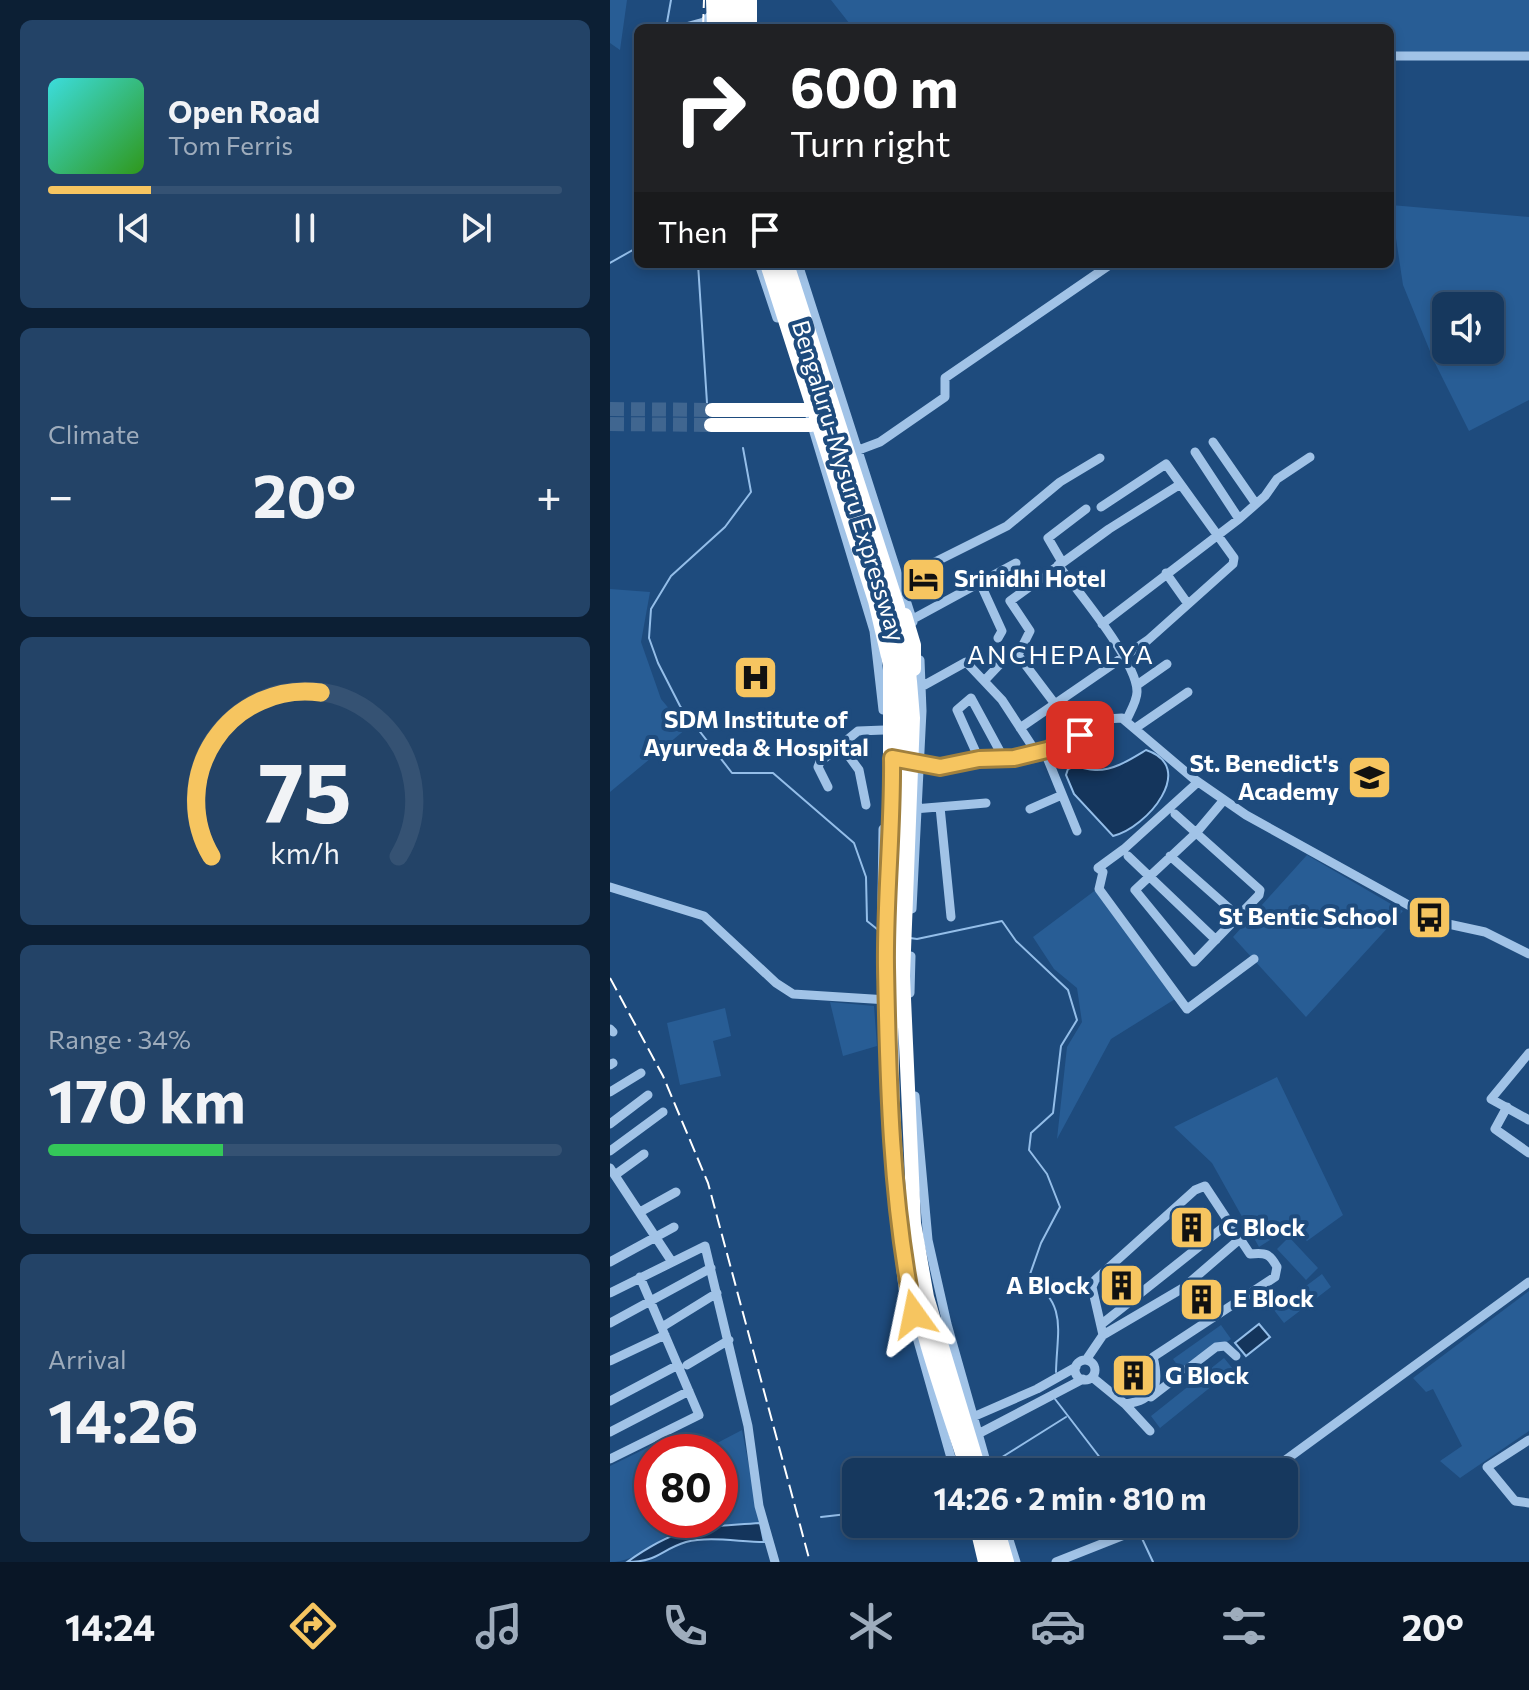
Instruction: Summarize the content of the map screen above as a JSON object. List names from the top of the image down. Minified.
{"streets":{"highway":["Bengaluru-Mysuru Expressway"]},"districts":["ANCHEPALYA"],"places":{"hotel":["Srinidhi Hotel"],"hospital":["SDM Institute of Ayurveda & Hospital"],"school or university":["St. Benedict's Academy"],"bus stop":["St Bentic School"],"building":["C Block","A Block","E Block","G Block"]},"page":{"turn":["600 m","Turn right"],"song":["Open Road","Tom Ferris"],"then":"Then","tile":["Climate",["Range · 34%","170 km"],["Arrival","14:26"]],"heat":["−","20°","+"],"limit":"80","trip":"14:26 · 2 min · 810 m","tabs":["14:24","20°"],"gauge":["75","km/h"]}}
